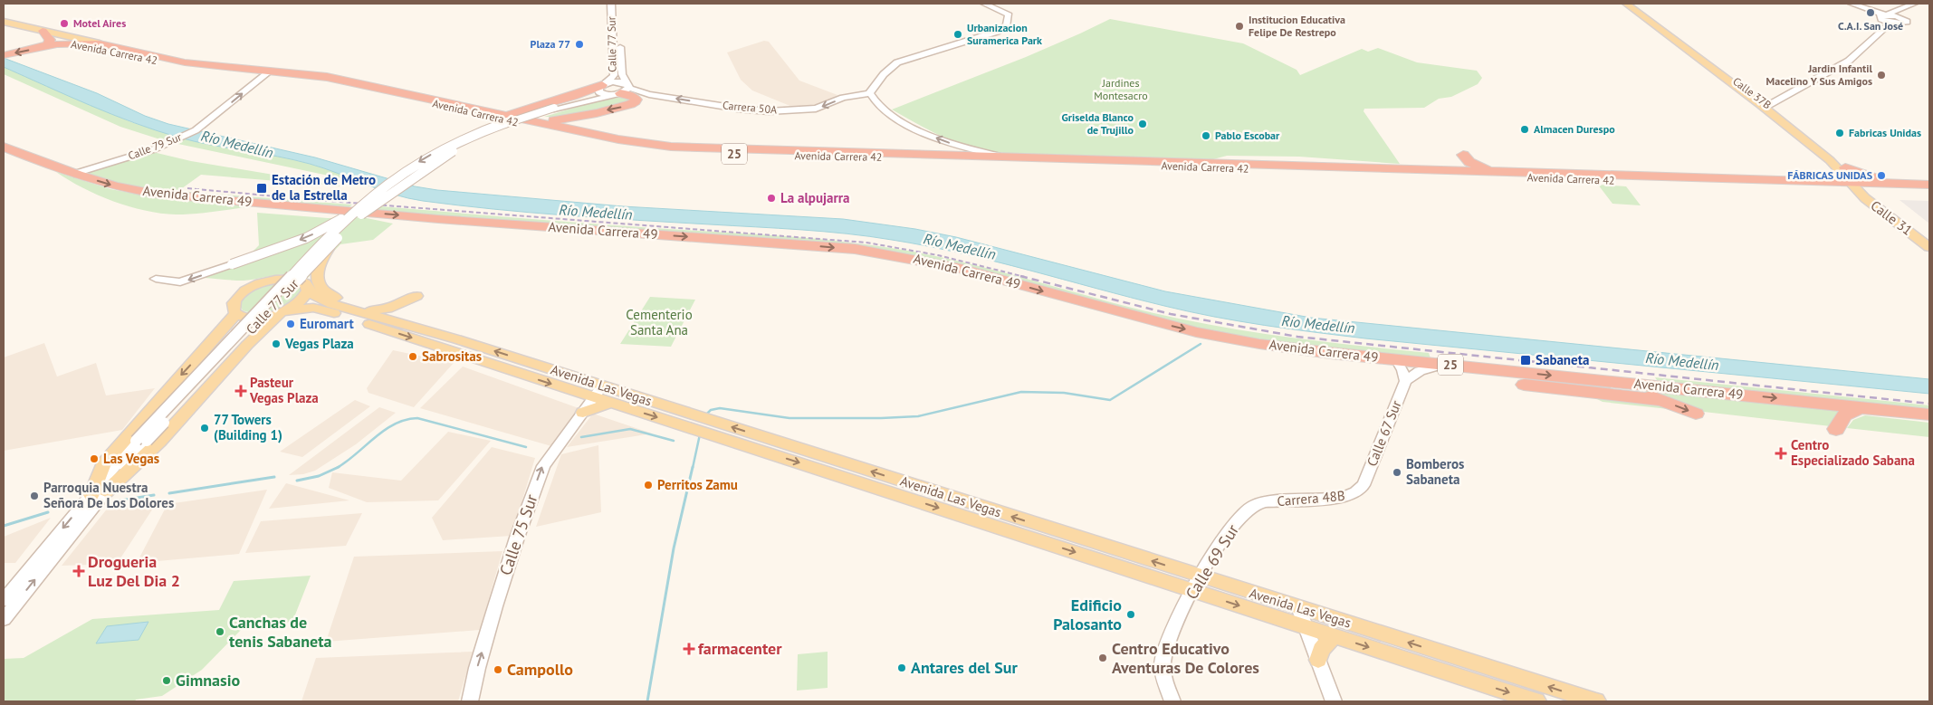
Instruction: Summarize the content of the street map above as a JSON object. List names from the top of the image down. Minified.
{"streets":{"highway":["Avenida Carrera 42","25","Avenida Carrera 49"],"main road":["Calle 37B","Calle 31","Avenida Las Vegas"],"street":["Calle 77 Sur","Carrera 50A","Calle 79 Sur","Calle 67 Sur","Carrera 48B","Calle 75 Sur","Calle 69 Sur"]},"crossings":[["Calle 77 Sur","Carrera 50A"],["Avenida Carrera 42","Calle 37B"],["Avenida Carrera 42","Calle 79 Sur"],["Avenida Carrera 42","25"],["Avenida Carrera 42","Calle 31"],["Calle 37B","Calle 31"],["Calle 79 Sur","Avenida Carrera 49"],["Avenida Las Vegas","Calle 75 Sur"],["Avenida Las Vegas","Calle 69 Sur"],["Calle 67 Sur","Carrera 48B"],["Carrera 48B","Calle 69 Sur"]],"one_way":["Carrera 50A","Calle 79 Sur","Avenida Carrera 49","Calle 75 Sur"],"water":["Río Medellín"],"parks":["Jardines Montesacro","Cementerio Santa Ana"],"places":{"other":["C.A.I. San José","Motel Aires","Institucion Educativa Felipe De Restrepo","Urbanizacion Suramerica Park","Plaza 77","Jardin Infantil Macelino Y Sus Amigos","Griselda Blanco de Trujillo","Almacen Durespo","Fabricas Unidas","Pablo Escobar","FÁBRICAS UNIDAS","La alpujarra","Euromart","Vegas Plaza","Sabrositas","77 Towers (Building 1)","Las Vegas","Bomberos Sabaneta","Perritos Zamu","Parroquia Nuestra Señora De Los Dolores","Edificio Palosanto","Canchas de tenis Sabaneta","Centro Educativo Aventuras De Colores","Antares del Sur","Campollo","Gimnasio"],"transit":["Estación de Metro de la Estrella","Sabaneta"],"health":["Pasteur Vegas Plaza","Centro Especializado Sabana","Drogueria Luz Del Dia 2","farmacenter"]}}
